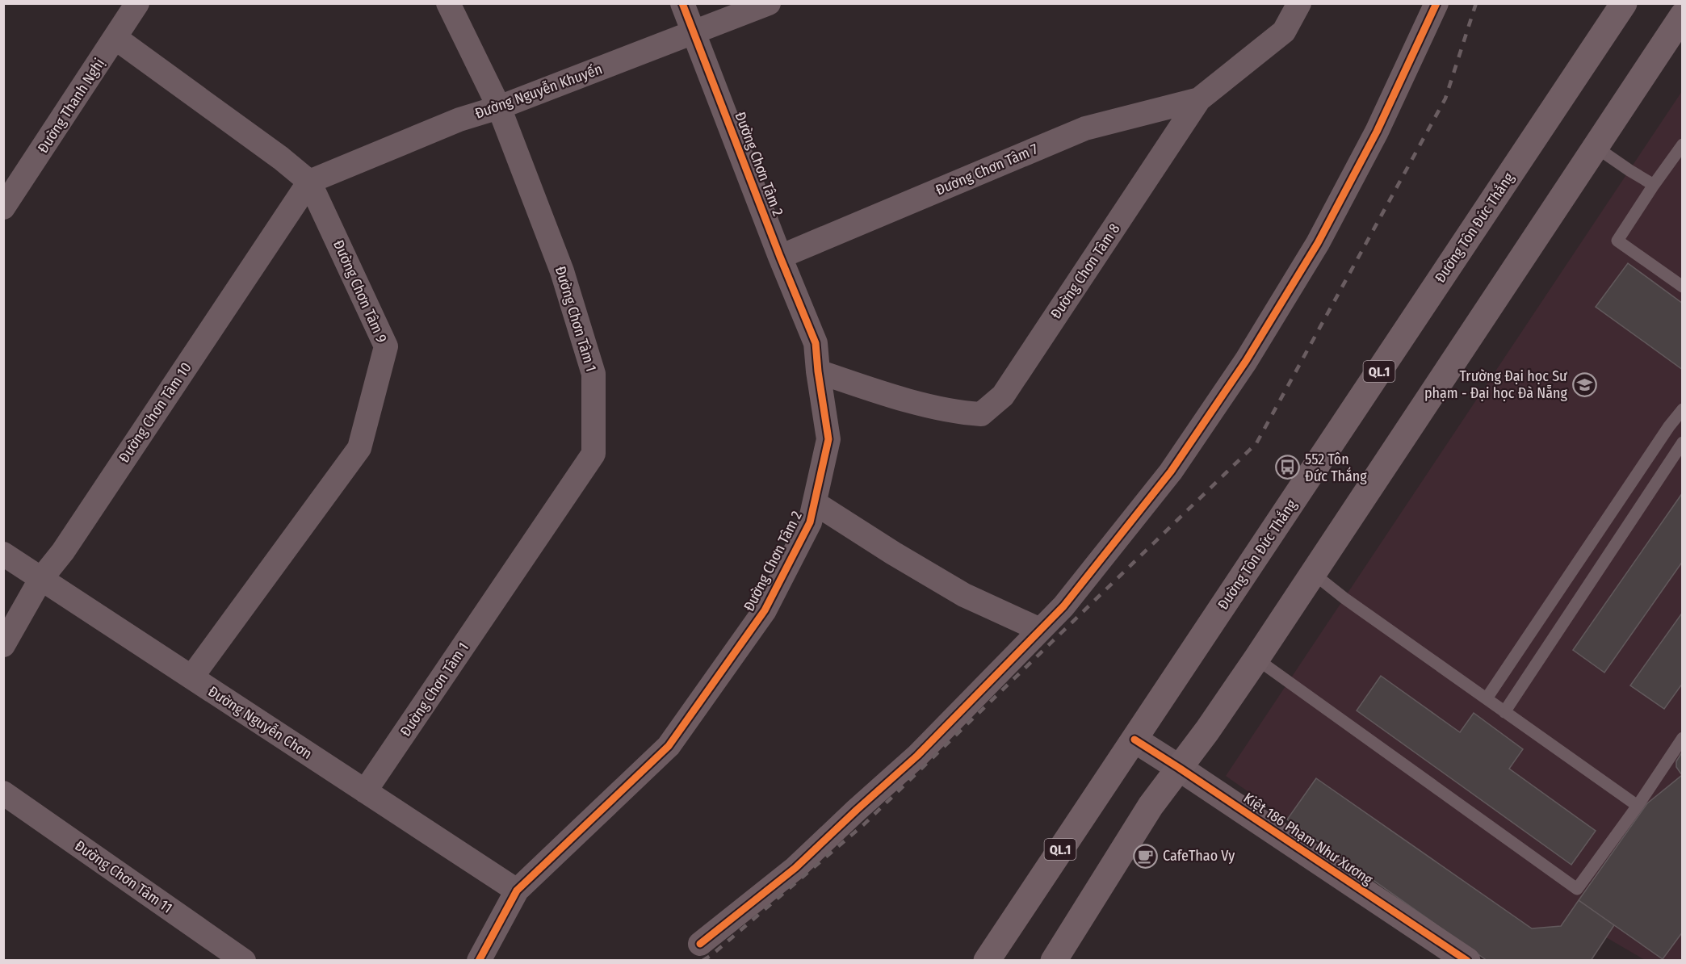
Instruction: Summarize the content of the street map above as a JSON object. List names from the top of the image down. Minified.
{"streets":{"highway":["Đường Tôn Đức Thắng","QL.1"],"street":["Đường Nguyễn Khuyến","Đường Thanh Nghị","Đường Chơn Tâm 2","Đường Chơn Tâm 7","Đường Chơn Tâm 8","Đường Chơn Tâm 9","Đường Chơn Tâm 1","Đường Chơn Tâm 10","Đường Nguyễn Chơn","Kiệt 186 Phạm Như Xương","Đường Chơn Tâm 11"]},"crossings":[["Đường Nguyễn Khuyến","Đường Chơn Tâm 2"],["Đường Nguyễn Khuyến","Đường Chơn Tâm 9"],["Đường Nguyễn Khuyến","Đường Chơn Tâm 1"],["Đường Nguyễn Khuyến","Đường Chơn Tâm 10"],["Đường Thanh Nghị","Đường Chơn Tâm 9"],["Đường Chơn Tâm 2","Đường Chơn Tâm 7"],["Đường Chơn Tâm 2","Đường Chơn Tâm 8"],["Đường Chơn Tâm 2","Đường Nguyễn Chơn"],["Đường Chơn Tâm 7","Đường Chơn Tâm 8"],["Đường Tôn Đức Thắng","Kiệt 186 Phạm Như Xương"],["Đường Chơn Tâm 9","Đường Chơn Tâm 10"],["Đường Chơn Tâm 9","Đường Nguyễn Chơn"],["Đường Chơn Tâm 1","Đường Nguyễn Chơn"],["Đường Chơn Tâm 10","Đường Nguyễn Chơn"]],"places":{"school or university":["Trường Đại học Sư phạm - Đại học Đà Nẵng"],"bus stop":["552 Tôn Đức Thắng"],"cafe":["CafeThao Vy"]}}
